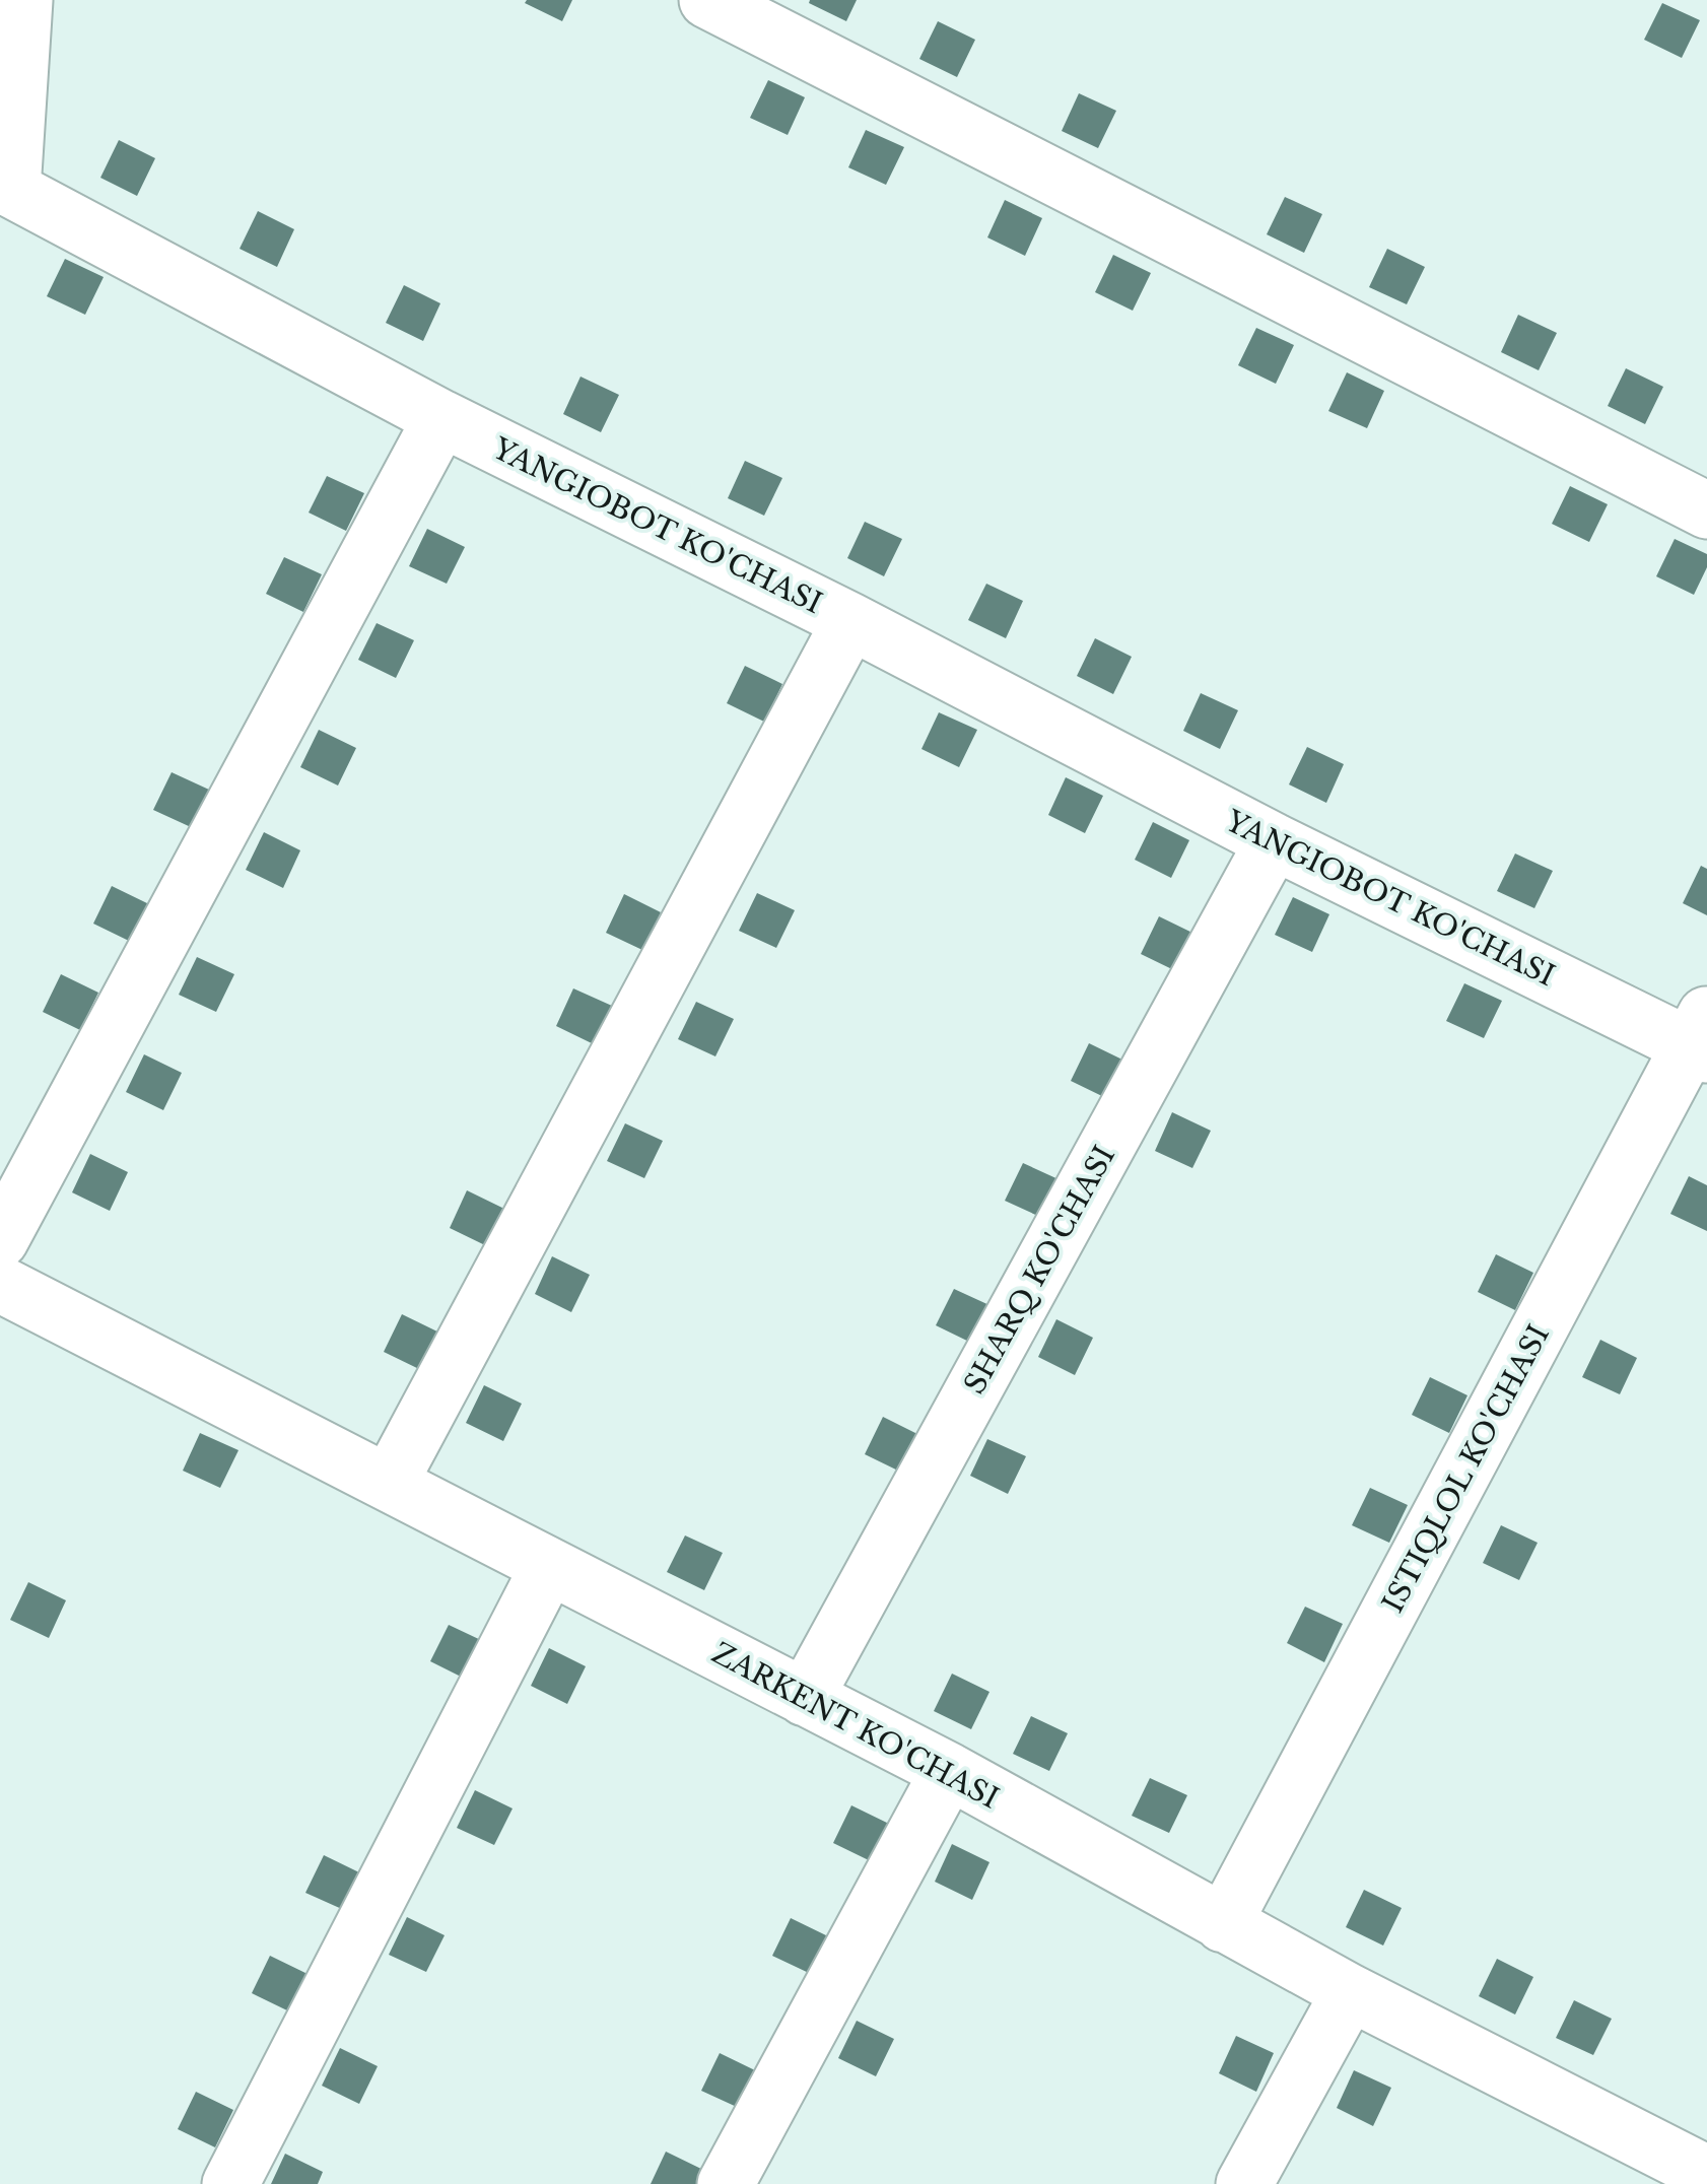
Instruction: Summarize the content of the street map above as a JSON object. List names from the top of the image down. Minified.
{"streets":{"street":["YANGIOBOT KO'CHASI","SHARQ KO'CHASI","ISTIQLOL KO'CHASI","ZARKENT KO'CHASI"]},"crossings":[["YANGIOBOT KO'CHASI","SHARQ KO'CHASI"],["YANGIOBOT KO'CHASI","ISTIQLOL KO'CHASI"],["SHARQ KO'CHASI","ZARKENT KO'CHASI"],["ISTIQLOL KO'CHASI","ZARKENT KO'CHASI"]]}
